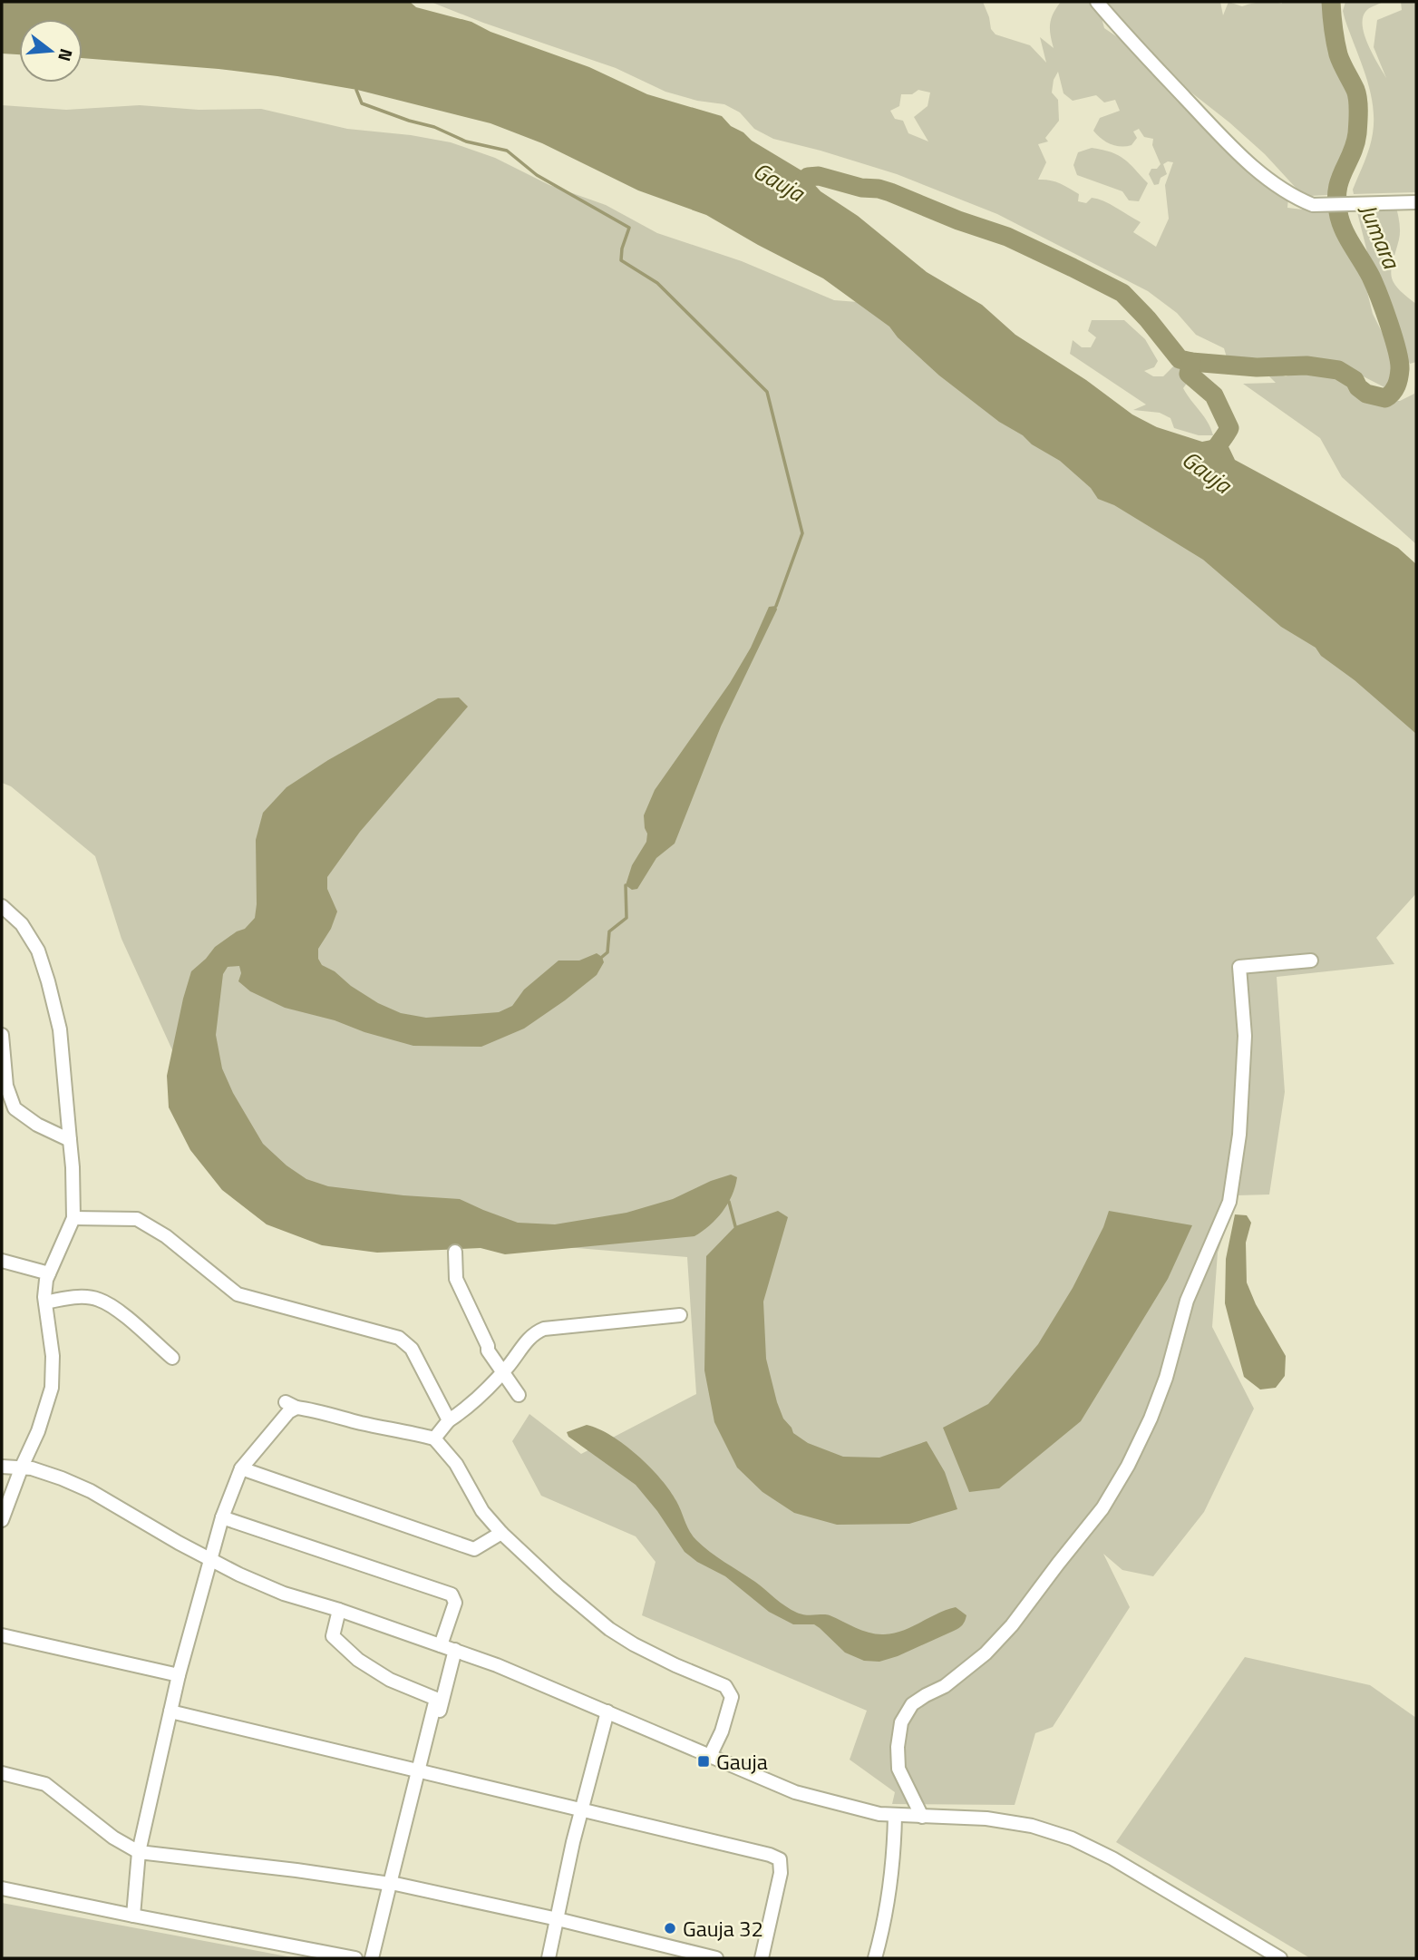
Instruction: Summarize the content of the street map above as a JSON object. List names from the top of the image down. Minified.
{"water":["Gauja","Jumara"],"places":{"transit":["Gauja"],"other":["Gauja 32"]},"north":"right"}
